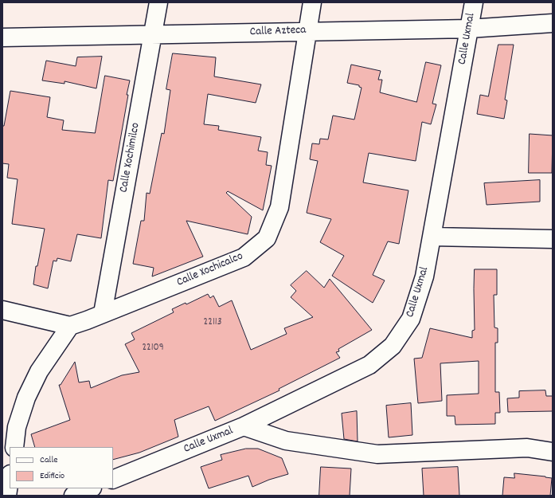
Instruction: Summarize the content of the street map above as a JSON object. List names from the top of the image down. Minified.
{"streets":{"street":["Calle Azteca","Calle Uxmal","Calle Xochimilco","Calle Xochicalco"]},"crossings":[["Calle Azteca","Calle Uxmal"],["Calle Azteca","Calle Xochimilco"],["Calle Azteca","Calle Xochicalco"],["Calle Xochimilco","Calle Xochicalco"]],"house_numbers":["22113","22109"],"legend":["Calle","Edificio"]}
